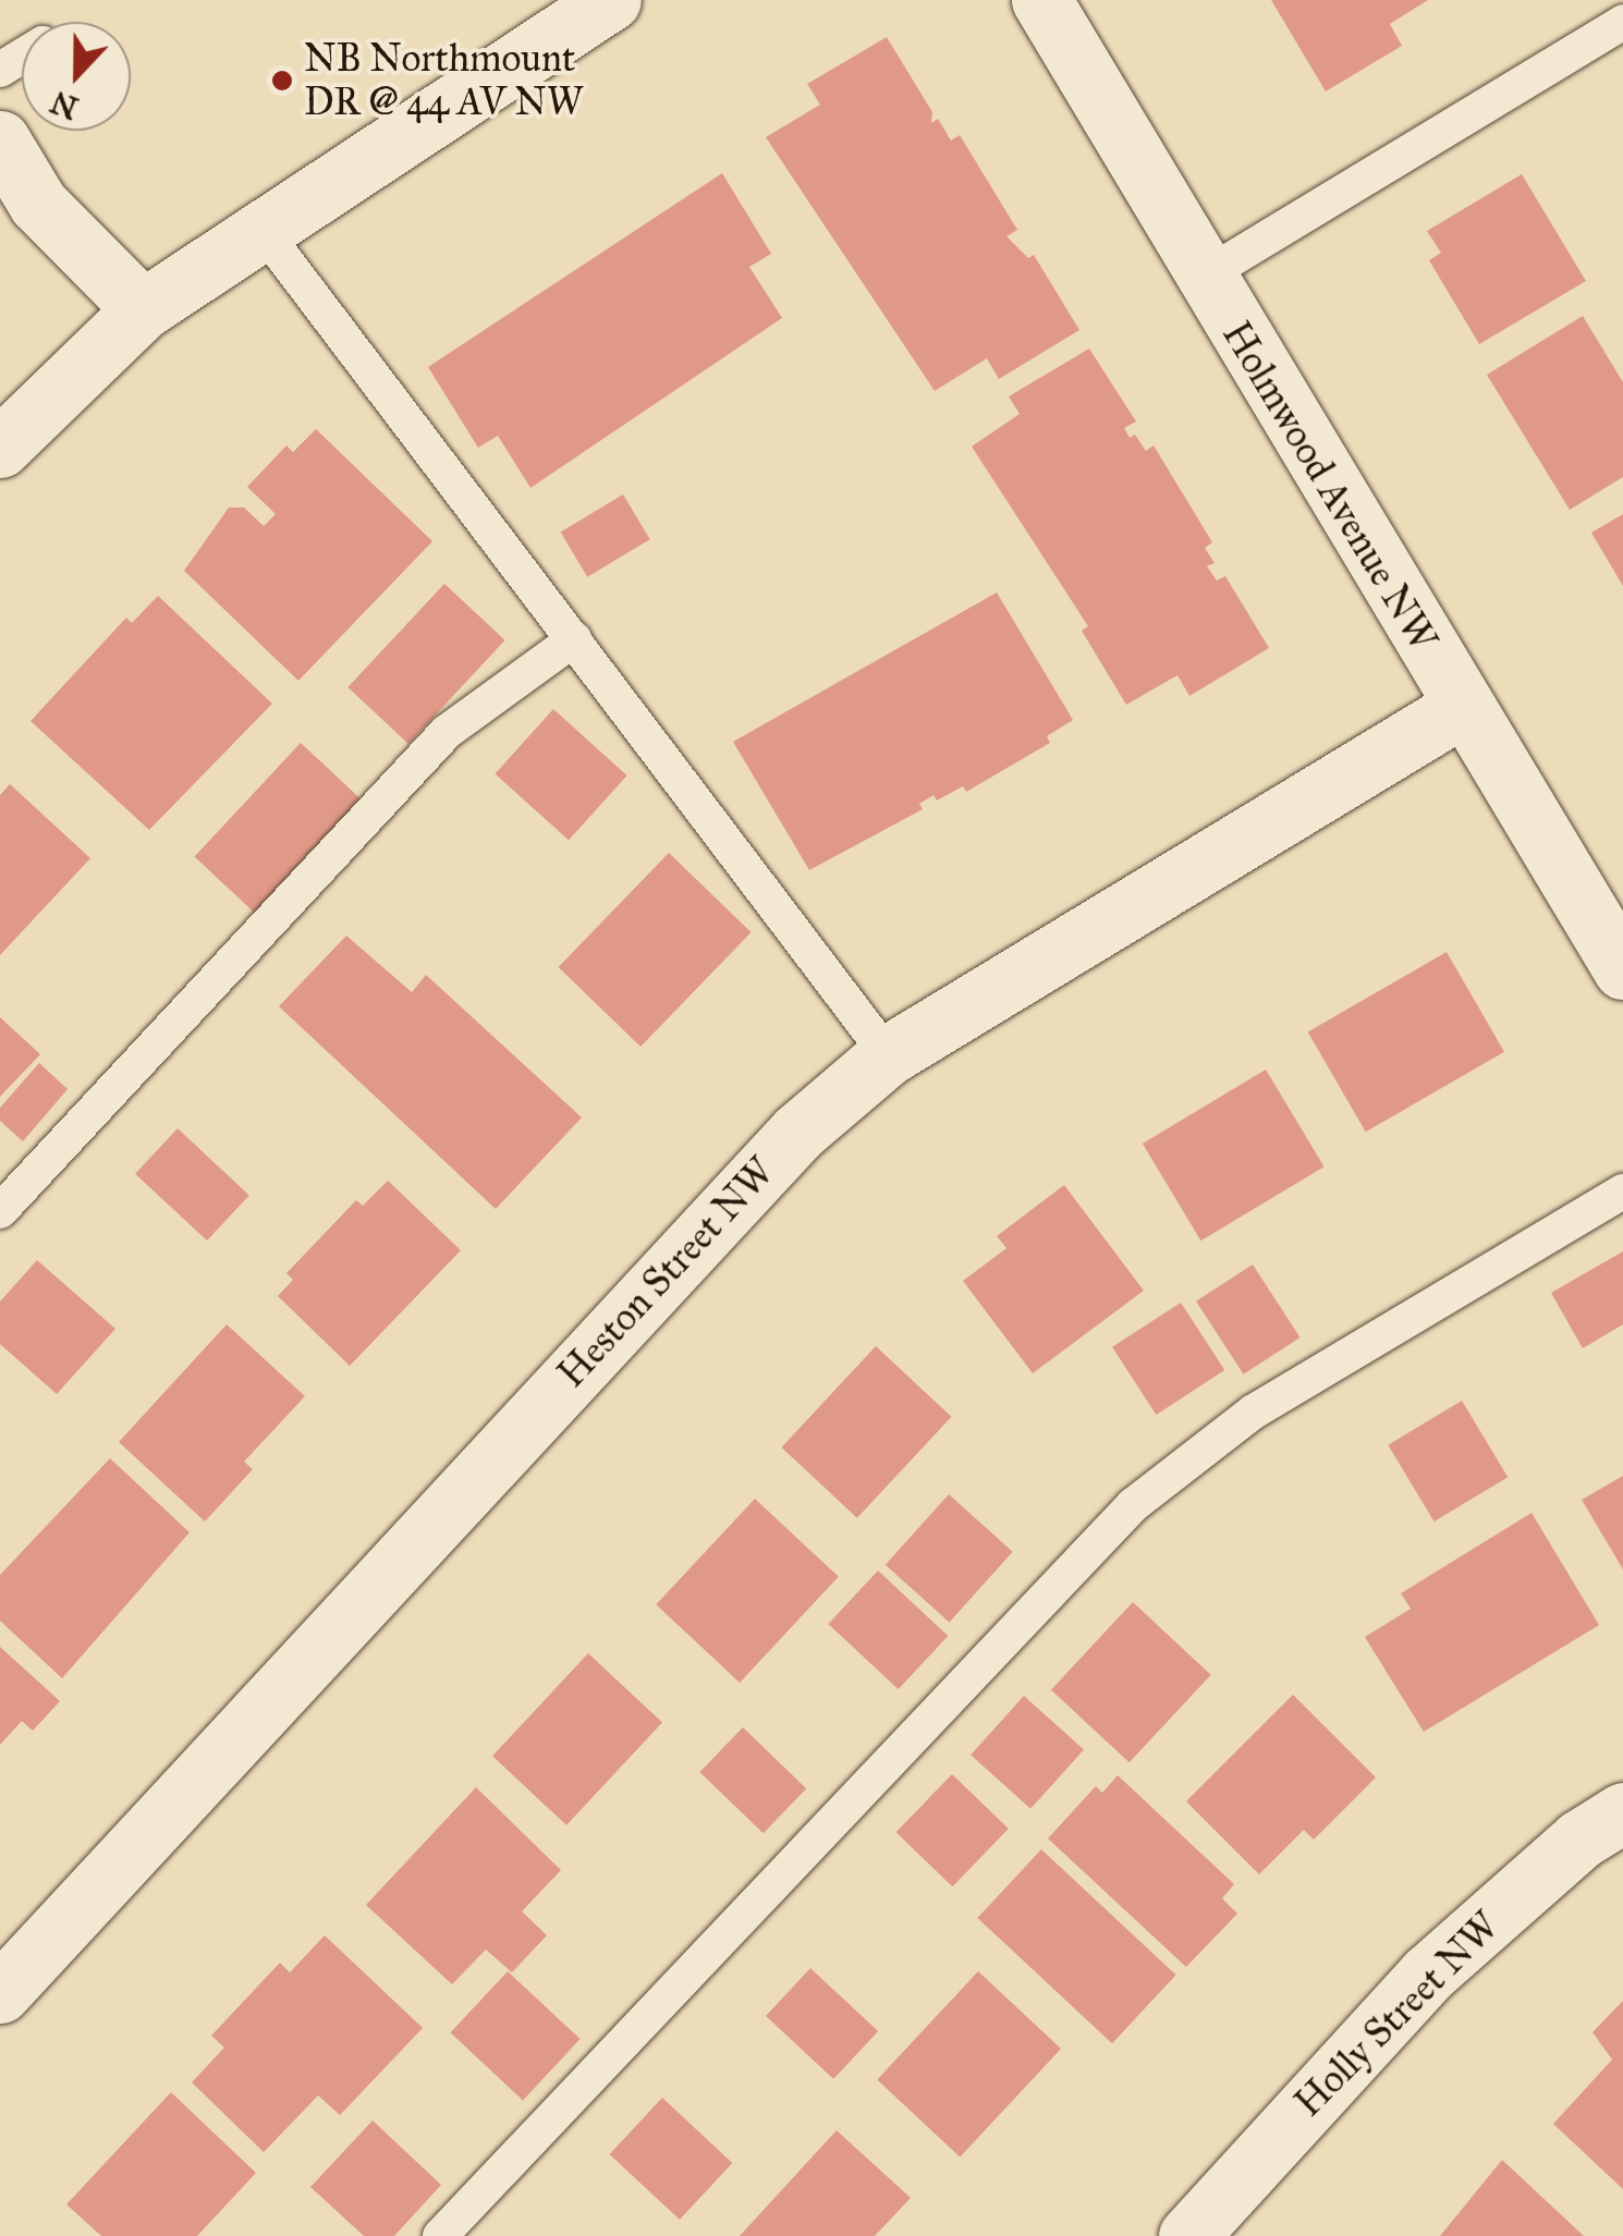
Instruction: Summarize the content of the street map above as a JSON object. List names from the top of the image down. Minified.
{"streets":{"street":["Holmwood Avenue NW","Heston Street NW","Holly Street NW"]},"crossings":[["Holmwood Avenue NW","Heston Street NW"]],"places":["NB Northmount DR @ 44 AV NW"],"north":"bottom"}
